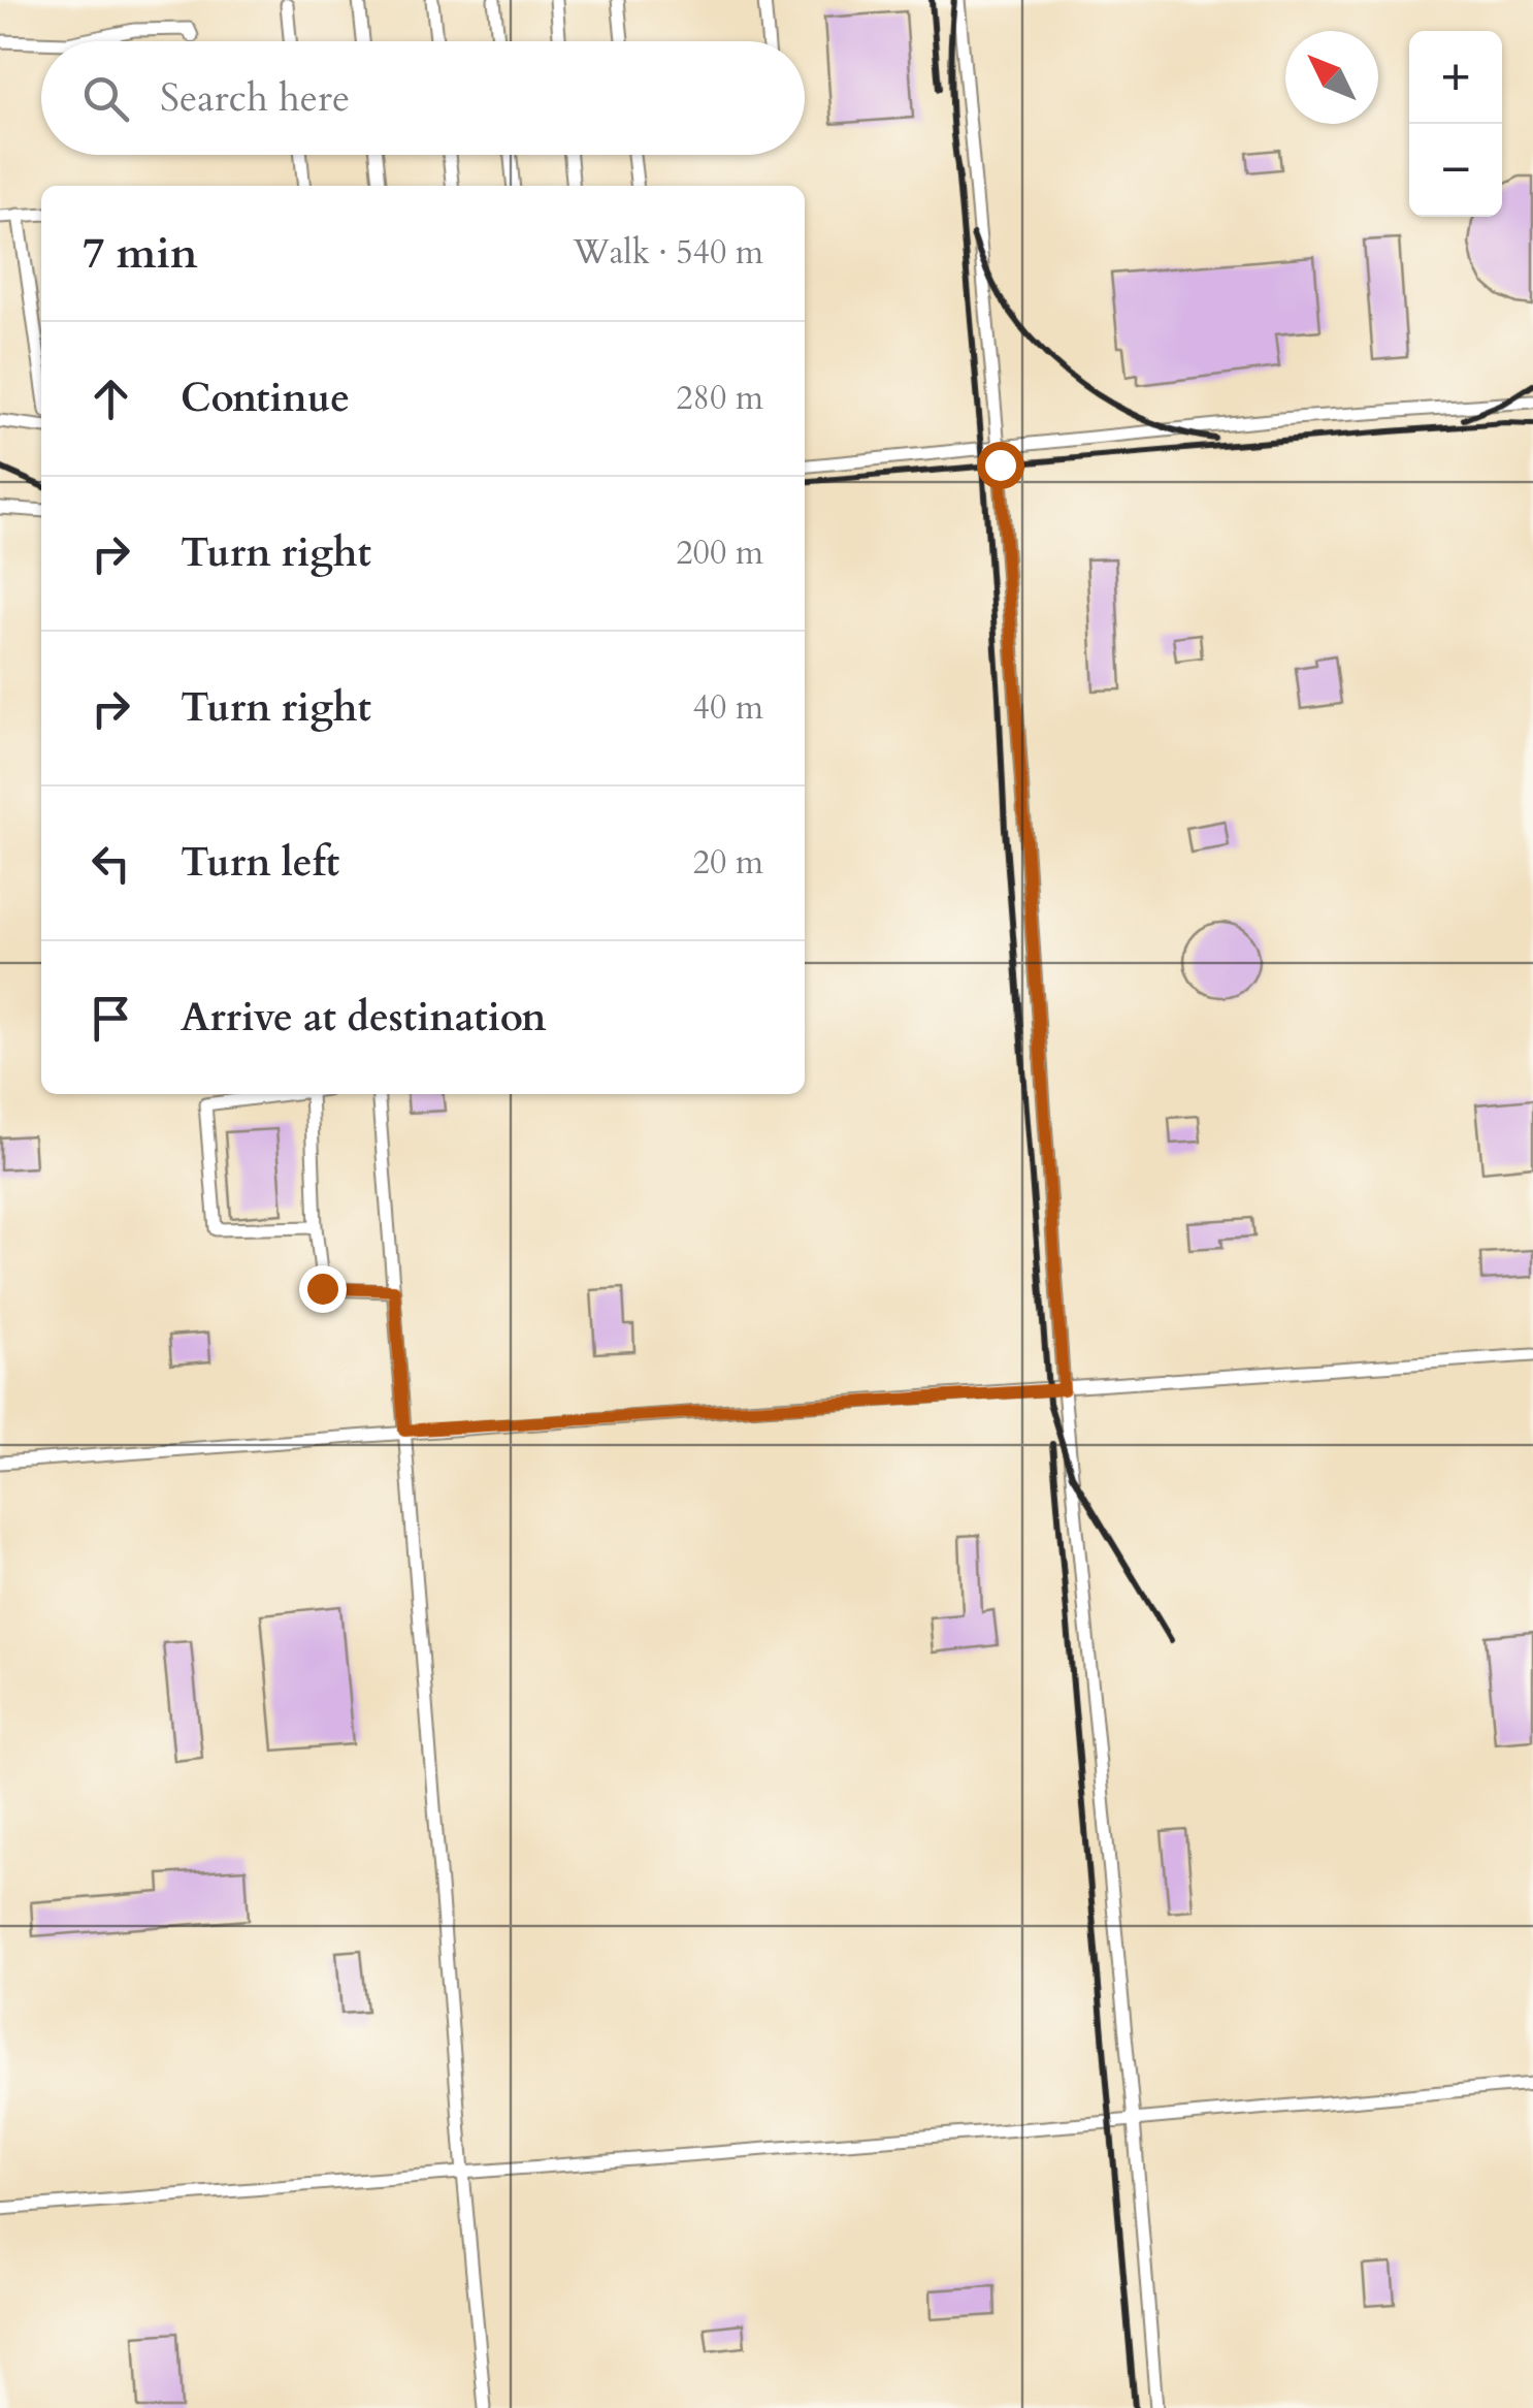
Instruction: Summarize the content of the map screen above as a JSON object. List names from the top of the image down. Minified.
{"north":"top left","page":{"map_buttons":["+","−"],"search":"Search here","heading":["7 min","Walk · 540 m"],"list":[["Continue","280 m"],["Turn right","200 m"],["Turn right","40 m"],["Turn left","20 m"],"Arrive at destination"]}}
